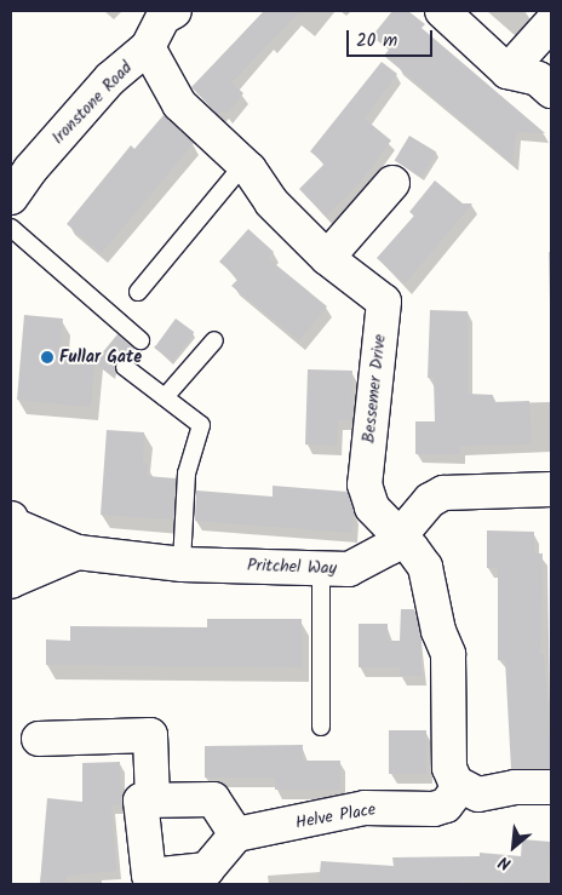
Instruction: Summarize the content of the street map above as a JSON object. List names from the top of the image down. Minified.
{"streets":{"street":["Ironstone Road","Bessemer Drive","Pritchel Way","Helve Place"]},"crossings":[["Ironstone Road","Bessemer Drive"],["Bessemer Drive","Pritchel Way"]],"places":["Fullar Gate"],"scale_bar":"20 m","north":"bottom left"}
